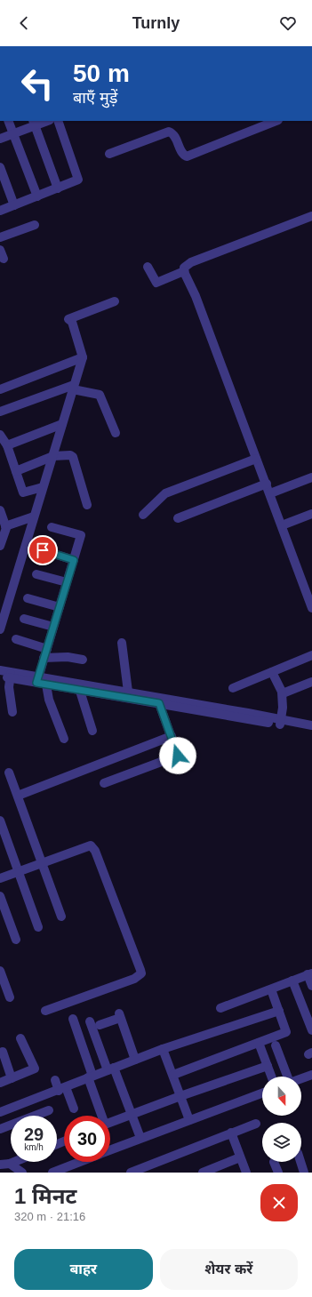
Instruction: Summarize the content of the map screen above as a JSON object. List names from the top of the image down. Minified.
{"north":"bottom","page":{"header":"Turnly","turn":["50 m","बाएँ मुड़ें"],"speed":"29 km/h","limit":"30","heading":["1 मिनट","320 m · 21:16"],"buttons":["बाहर","शेयर करें"]}}
